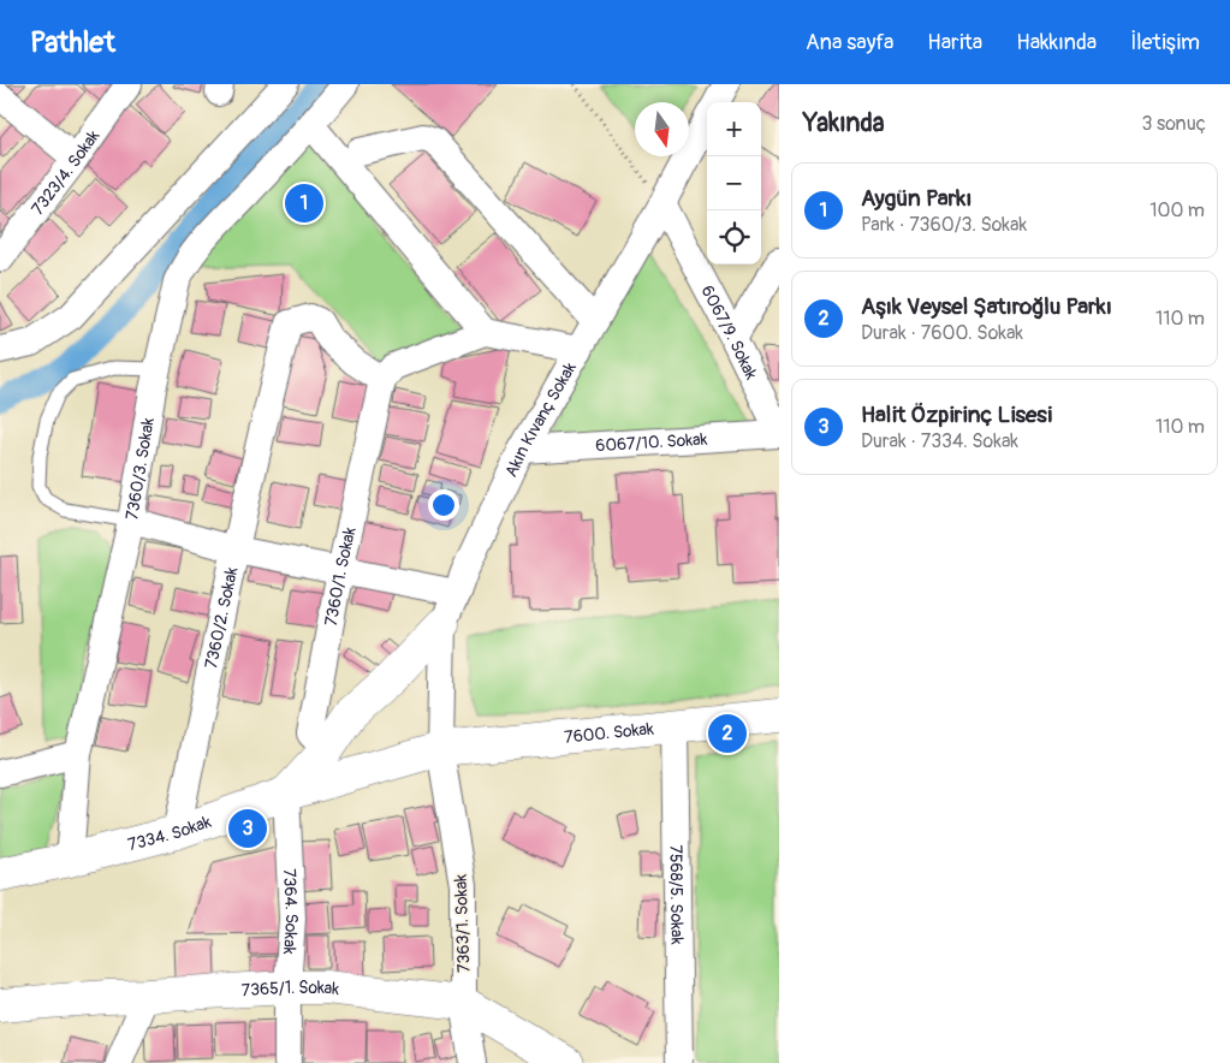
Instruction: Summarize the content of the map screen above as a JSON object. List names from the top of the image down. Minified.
{"streets":{"street":["7323/4. Sokak","6067/9. Sokak","Akın Kıvanç Sokak","6067/10. Sokak","7360/3. Sokak","7360/1. Sokak","7360/2. Sokak","7600. Sokak","7334. Sokak","7568/5. Sokak","7364. Sokak","7363/1. Sokak","7365/1. Sokak"]},"crossings":[["6067/9. Sokak","Akın Kıvanç Sokak"],["6067/9. Sokak","6067/10. Sokak"],["Akın Kıvanç Sokak","6067/10. Sokak"],["Akın Kıvanç Sokak","7600. Sokak"],["Akın Kıvanç Sokak","7334. Sokak"],["Akın Kıvanç Sokak","7363/1. Sokak"],["7360/3. Sokak","7334. Sokak"],["7360/1. Sokak","7360/2. Sokak"],["7360/2. Sokak","7334. Sokak"],["7600. Sokak","7334. Sokak"],["7600. Sokak","7568/5. Sokak"],["7600. Sokak","7363/1. Sokak"],["7334. Sokak","7364. Sokak"],["7334. Sokak","7363/1. Sokak"],["7364. Sokak","7365/1. Sokak"],["7363/1. Sokak","7365/1. Sokak"]],"north":"bottom","page":{"header":"Pathlet","nav":["Ana sayfa","Harita","Hakkında","İletişim"],"heading":["Yakında","3 sonuç"],"map_buttons":["+","−"],"list":[{"mark":"1","name":"Aygün Parkı","note":"Park · 7360/3. Sokak","value":"100 m"},{"mark":"2","name":"Aşık Veysel Şatıroğlu Parkı","note":"Durak · 7600. Sokak","value":"110 m"},{"mark":"3","name":"Halit Özpirinç Lisesi","note":"Durak · 7334. Sokak","value":"110 m"}],"pins":["1","2","3"]}}
